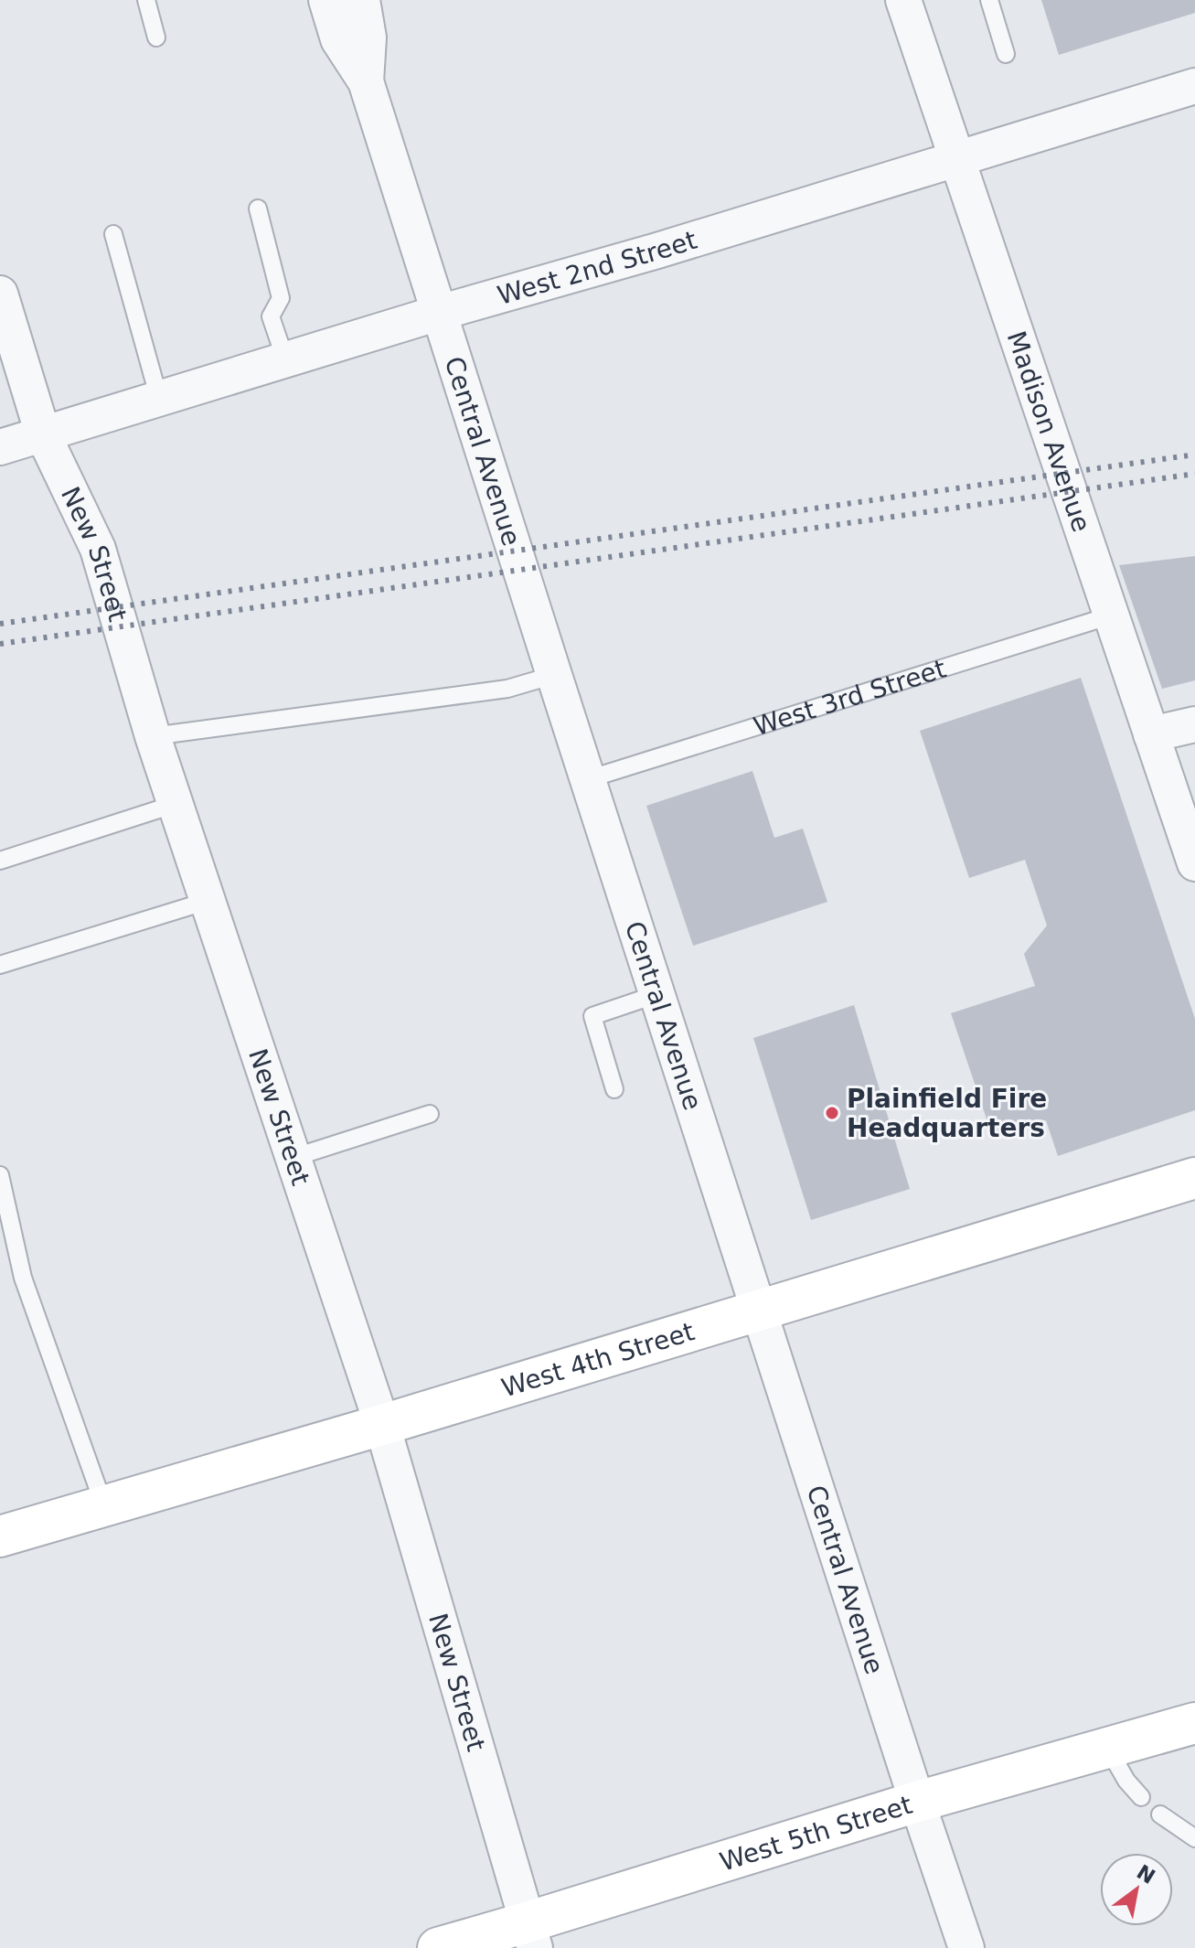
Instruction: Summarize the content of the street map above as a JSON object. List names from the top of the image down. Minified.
{"streets":{"main road":["West 4th Street","West 5th Street"],"street":["West 2nd Street","Madison Avenue","Central Avenue","New Street"],"lane":["West 3rd Street"]},"crossings":[["West 2nd Street","Madison Avenue"],["West 2nd Street","Central Avenue"],["West 2nd Street","New Street"],["Madison Avenue","West 3rd Street"],["Central Avenue","West 3rd Street"],["Central Avenue","West 4th Street"],["Central Avenue","West 5th Street"],["New Street","West 4th Street"],["New Street","West 5th Street"]],"places":["Plainfield Fire Headquarters"],"north":"top right"}
